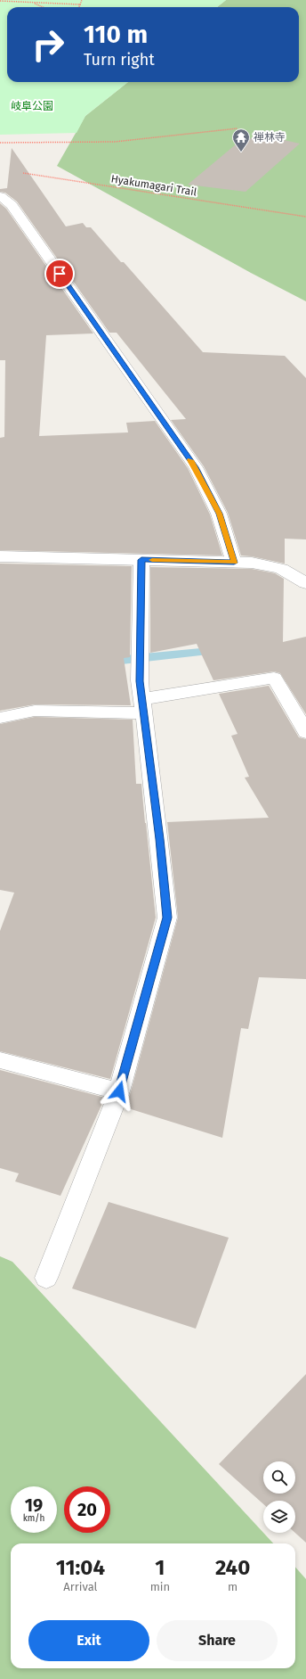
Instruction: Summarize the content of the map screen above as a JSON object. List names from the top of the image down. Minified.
{"streets":{"path":["Hyakumagari Trail"]},"parks":["岐阜公園"],"places":{"temple":["禅林寺"]},"page":{"turn":["110 m","Turn right"],"speed":"19 km/h","limit":"20","eta":["11:04","Arrival","1","min","240","m"],"buttons":["Exit","Share"]}}
